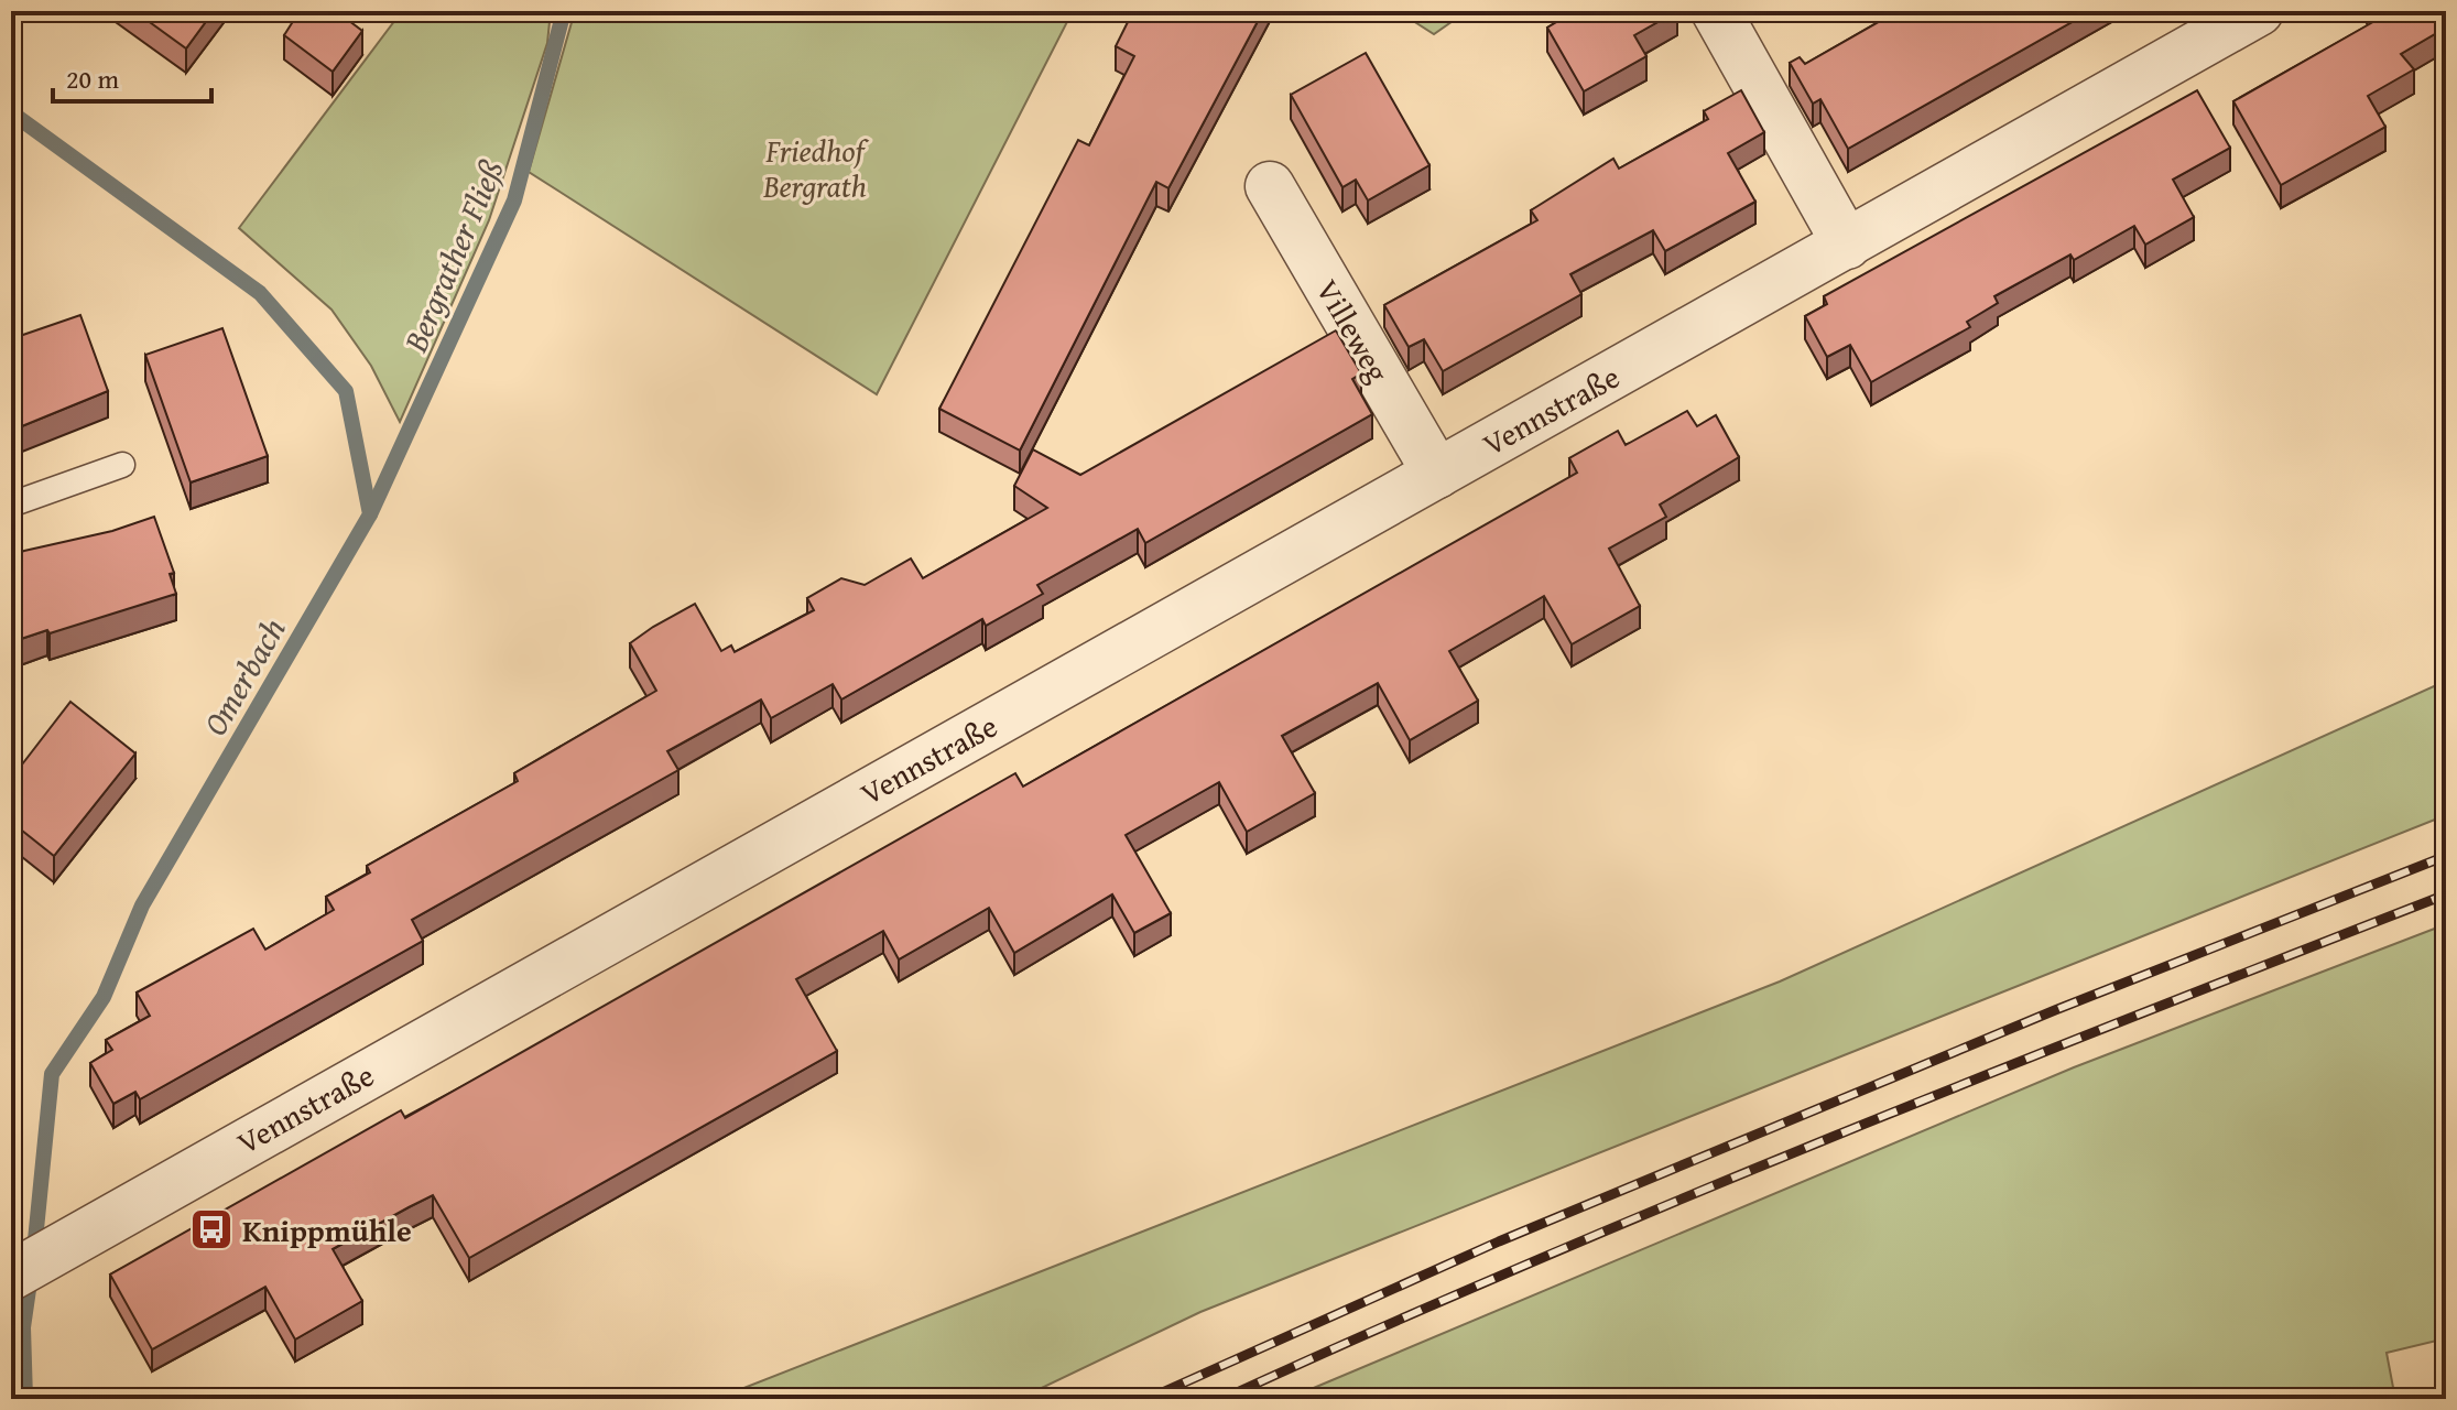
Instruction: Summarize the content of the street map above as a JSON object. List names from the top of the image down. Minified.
{"streets":{"street":["Villeweg","Vennstraße"]},"crossings":[["Villeweg","Vennstraße"]],"water":["Bergrather Fließ","Omerbach"],"parks":["Friedhof Bergrath"],"places":{"bus stop":["Knippmühle"]},"scale_bar":"20 m"}
